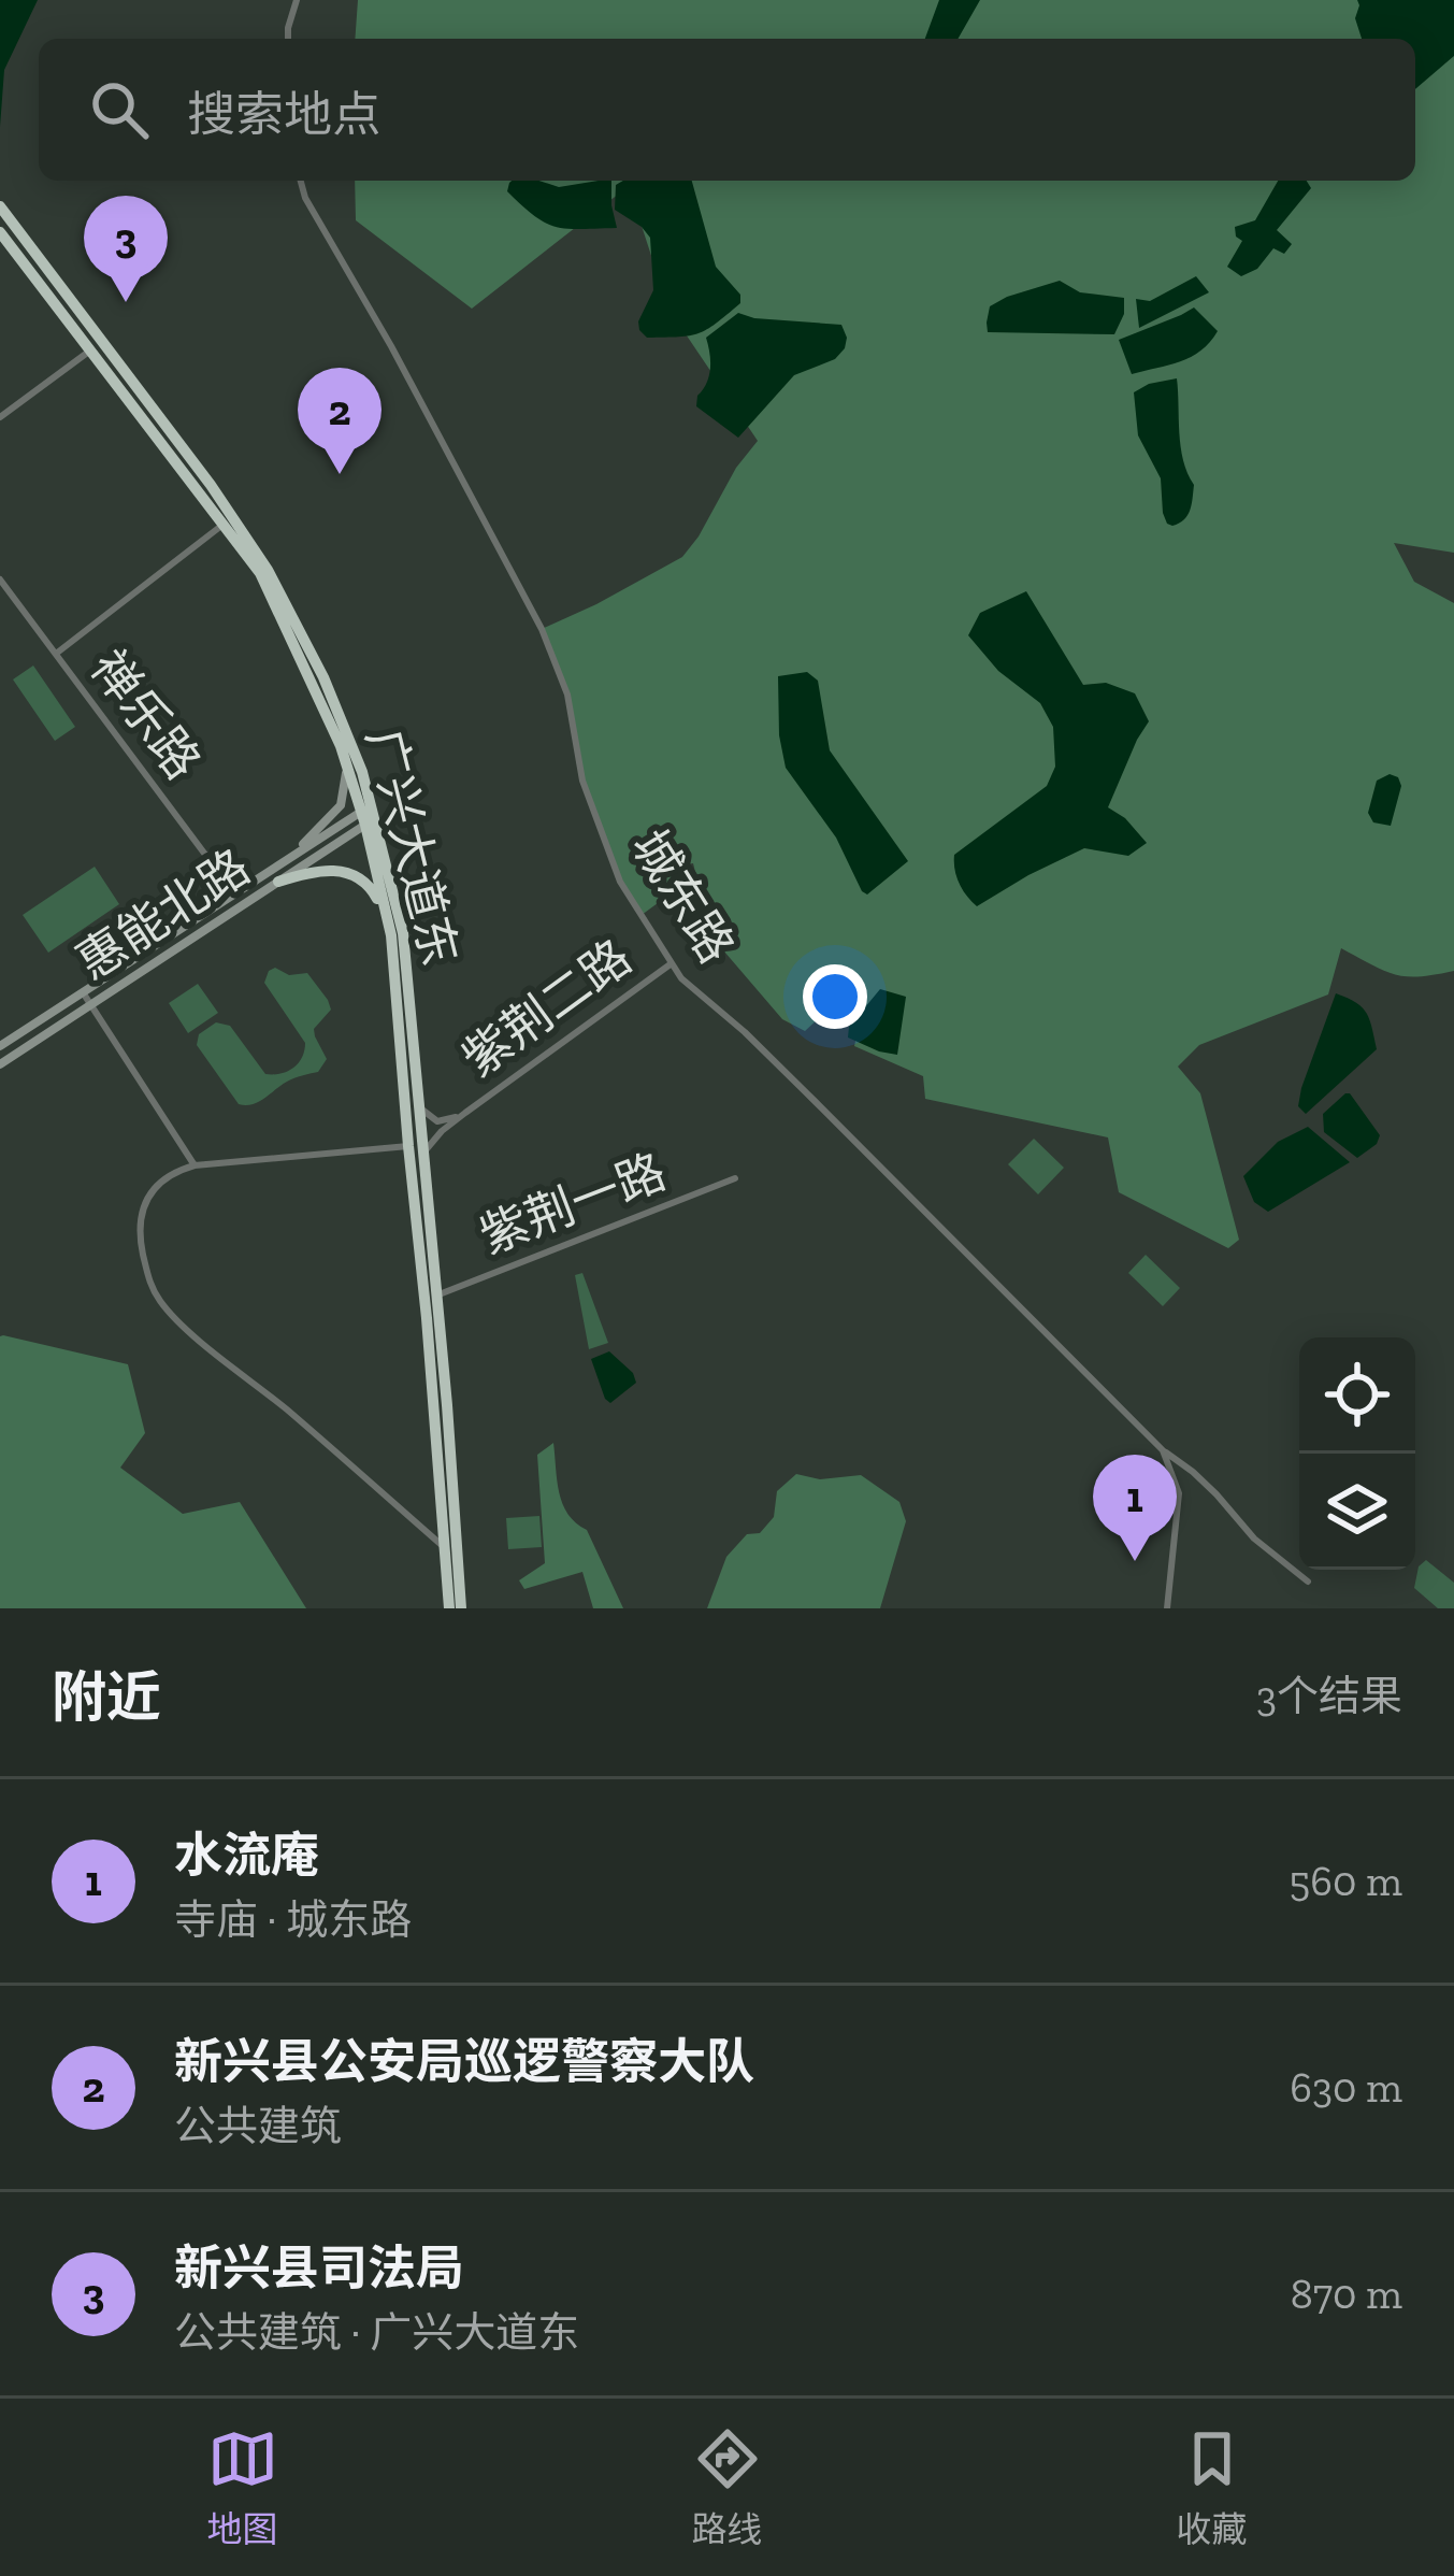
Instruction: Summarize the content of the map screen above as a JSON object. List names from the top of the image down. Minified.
{"streets":{"highway":["广兴大道东"],"street":["禅乐路","城东路","惠能北路","紫荆二路","紫荆一路"]},"crossings":[["禅乐路","惠能北路"],["广兴大道东","惠能北路"],["广兴大道东","紫荆二路"],["广兴大道东","紫荆一路"],["城东路","紫荆二路"]],"page":{"search":"搜索地点","pins":["3","2","1"],"heading":["附近","3个结果"],"list":[{"mark":"1","name":"水流庵","note":"寺庙 · 城东路","value":"560 m"},{"mark":"2","name":"新兴县公安局巡逻警察大队","note":"公共建筑","value":"630 m"},{"mark":"3","name":"新兴县司法局","note":"公共建筑 · 广兴大道东","value":"870 m"}],"nav":["地图","路线","收藏"]}}
